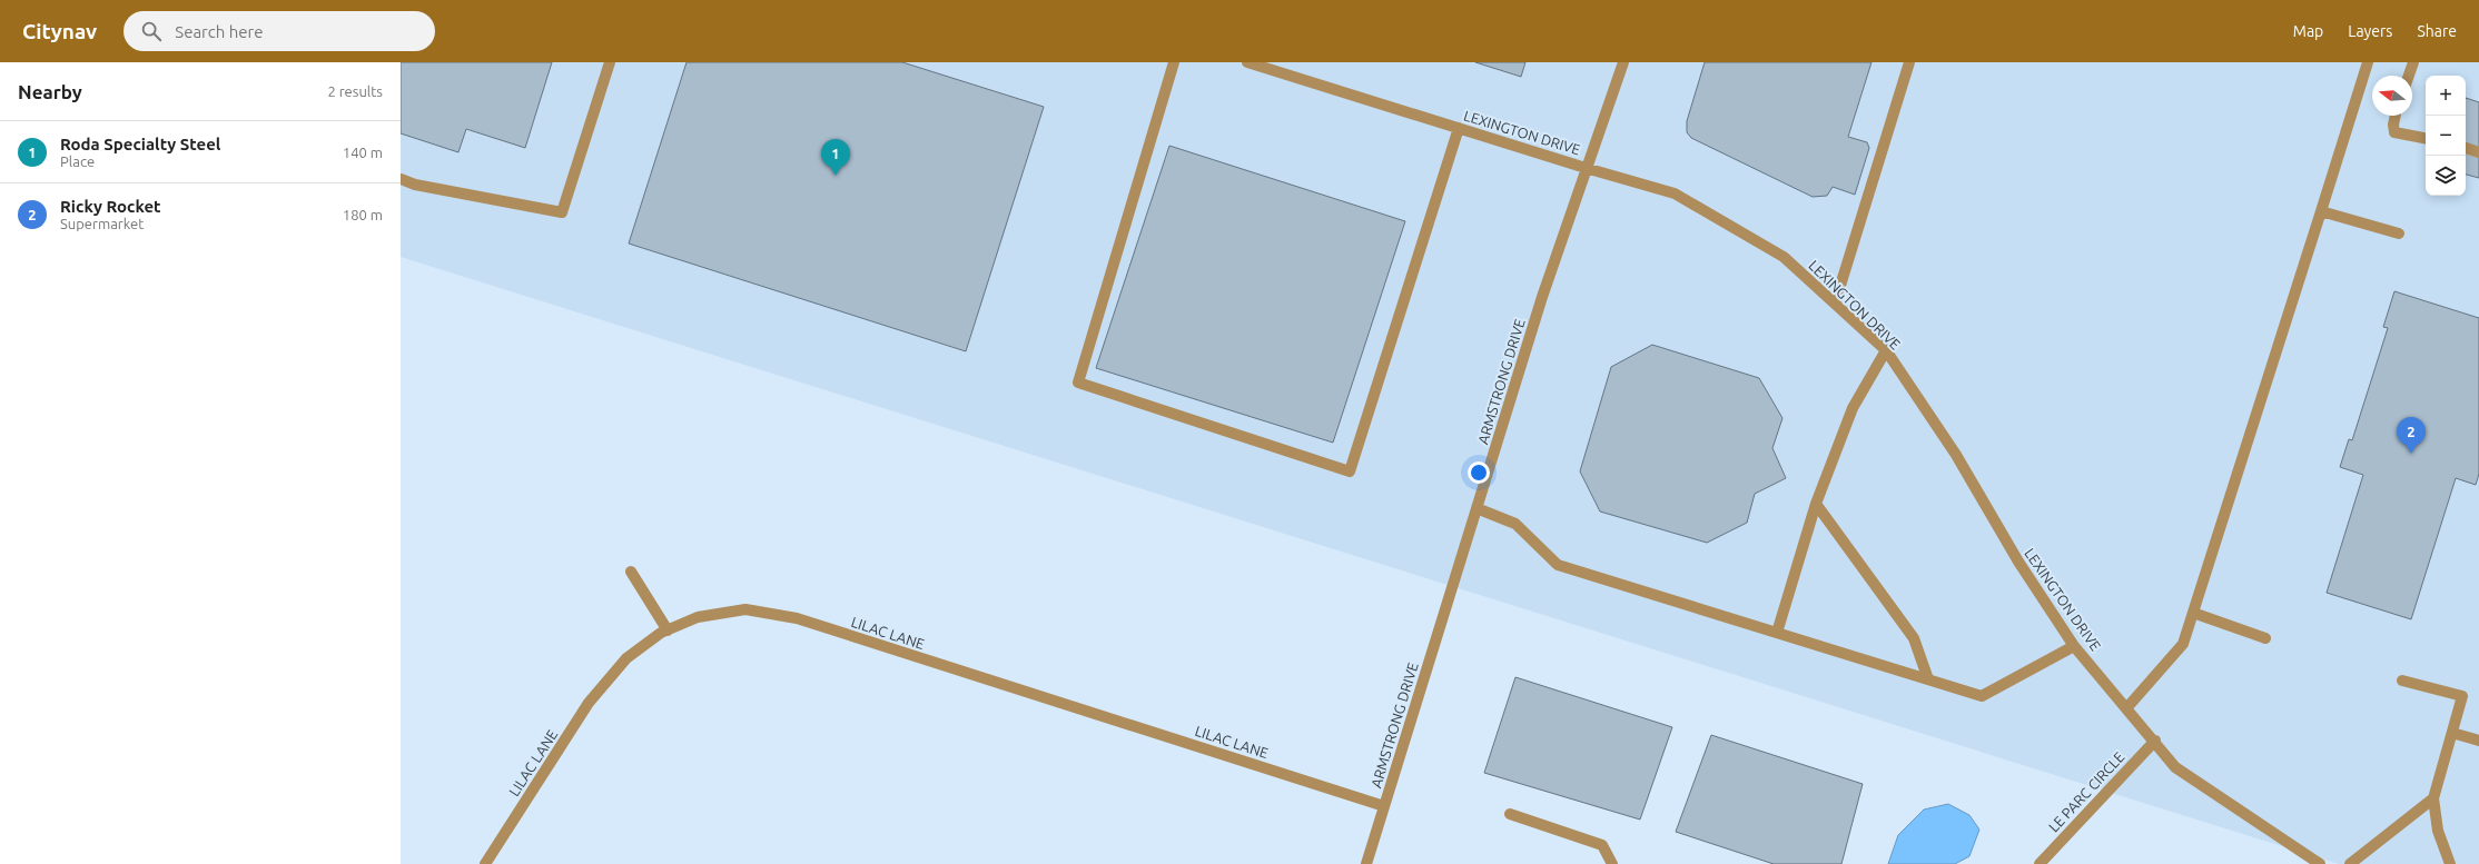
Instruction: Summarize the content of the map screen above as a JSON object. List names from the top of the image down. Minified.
{"streets":{"street":["LEXINGTON DRIVE","ARMSTRONG DRIVE","LILAC LANE","LE PARC CIRCLE"]},"crossings":[["LEXINGTON DRIVE","ARMSTRONG DRIVE"],["LEXINGTON DRIVE","LE PARC CIRCLE"],["ARMSTRONG DRIVE","LILAC LANE"]],"north":"left","page":{"header":"Citynav","search":"Search here","nav":["Map","Layers","Share"],"heading":["Nearby","2 results"],"map_buttons":["+","−"],"list":[{"mark":"1","name":"Roda Specialty Steel","note":"Place","value":"140 m"},{"mark":"2","name":"Ricky Rocket","note":"Supermarket","value":"180 m"}],"pins":["1","2"]}}
